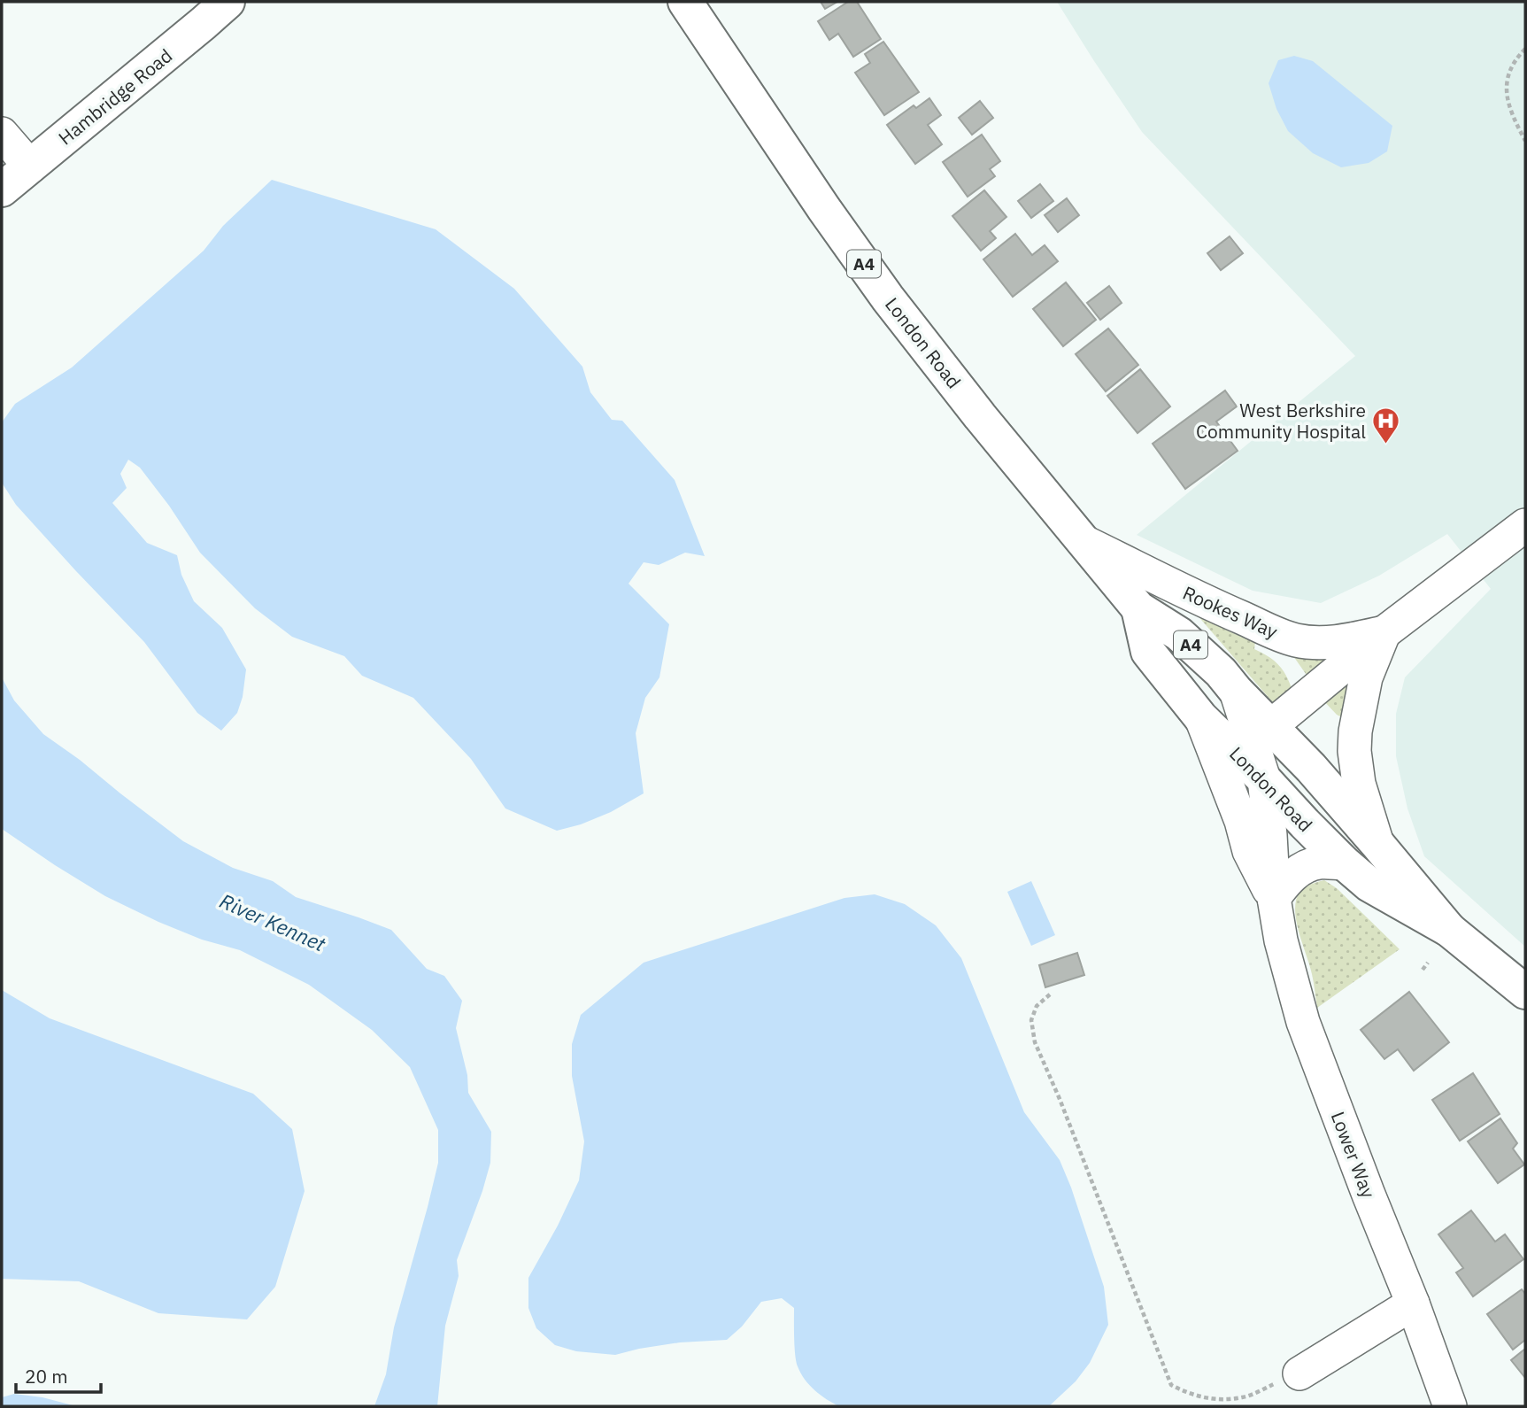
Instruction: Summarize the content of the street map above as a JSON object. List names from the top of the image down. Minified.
{"streets":{"main road":["Hambridge Road","A4","London Road"],"street":["Rookes Way","Lower Way"]},"crossings":[["London Road","Rookes Way"],["London Road","Lower Way"]],"water":["River Kennet"],"places":{"hospital":["West Berkshire Community Hospital"]},"scale_bar":"20 m"}
